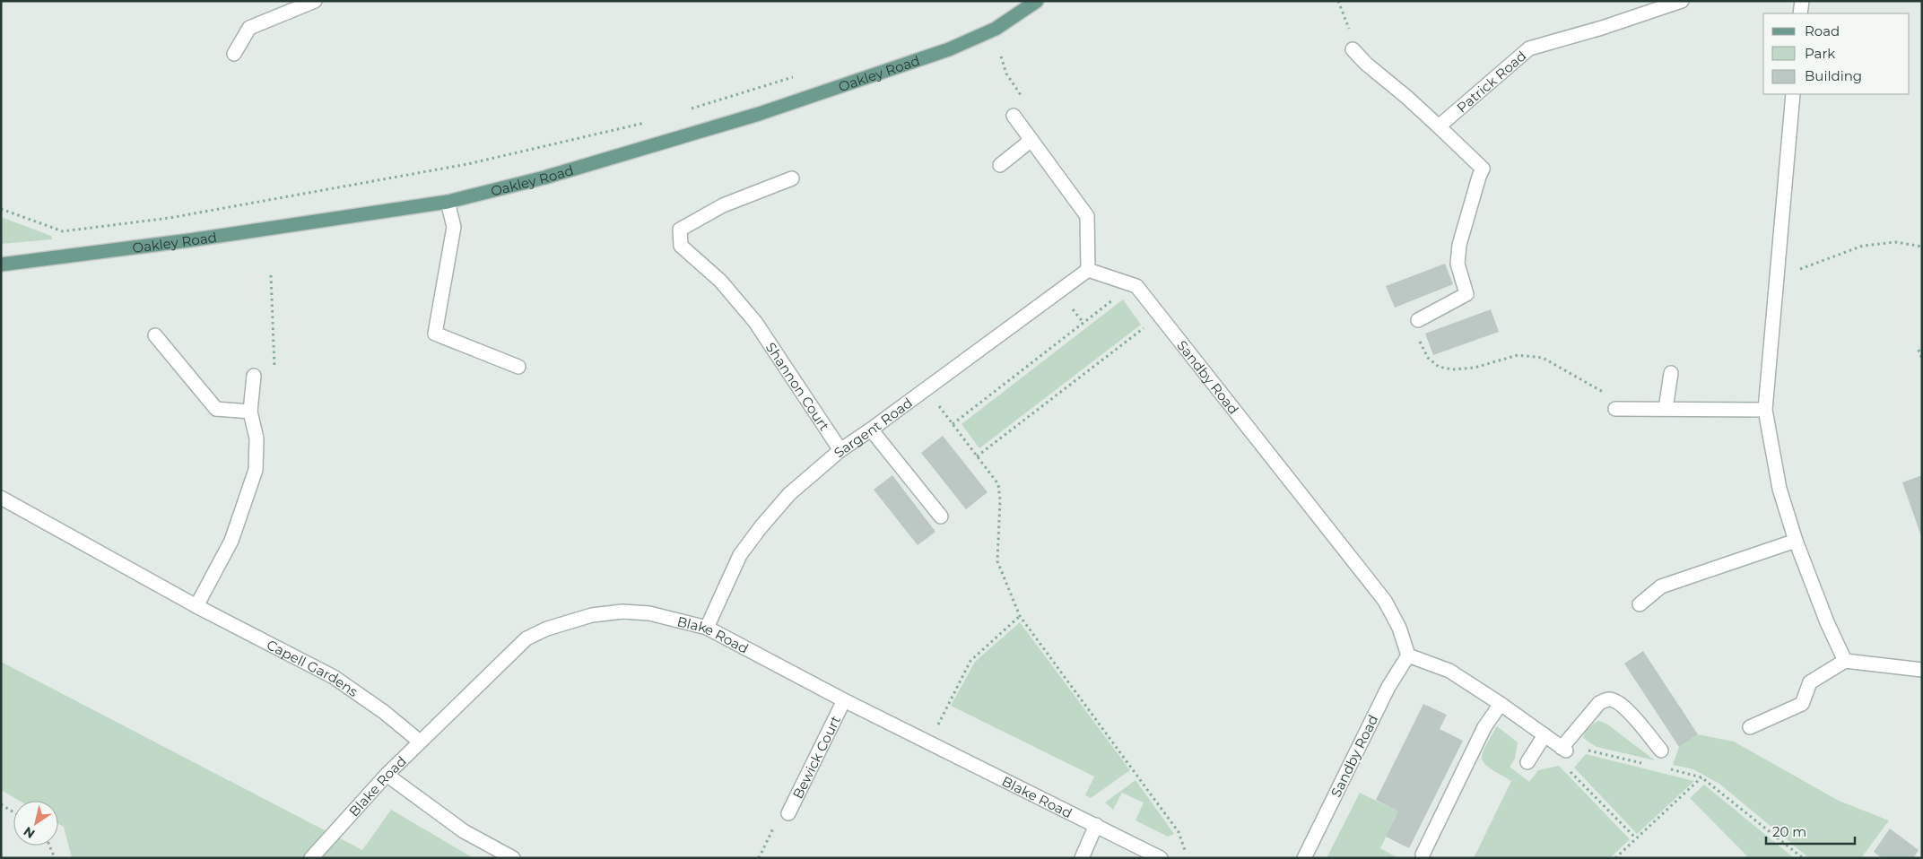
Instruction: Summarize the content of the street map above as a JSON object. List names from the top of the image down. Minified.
{"streets":{"main road":["Oakley Road"],"street":["Patrick Road","Sandby Road","Shannon Court","Sargent Road","Blake Road","Capell Gardens","Bewick Court"]},"crossings":[["Sandby Road","Sargent Road"],["Shannon Court","Sargent Road"],["Sargent Road","Blake Road"],["Blake Road","Capell Gardens"],["Blake Road","Bewick Court"]],"legend":["Road","Park","Building"],"scale_bar":"20 m","north":"bottom left"}
